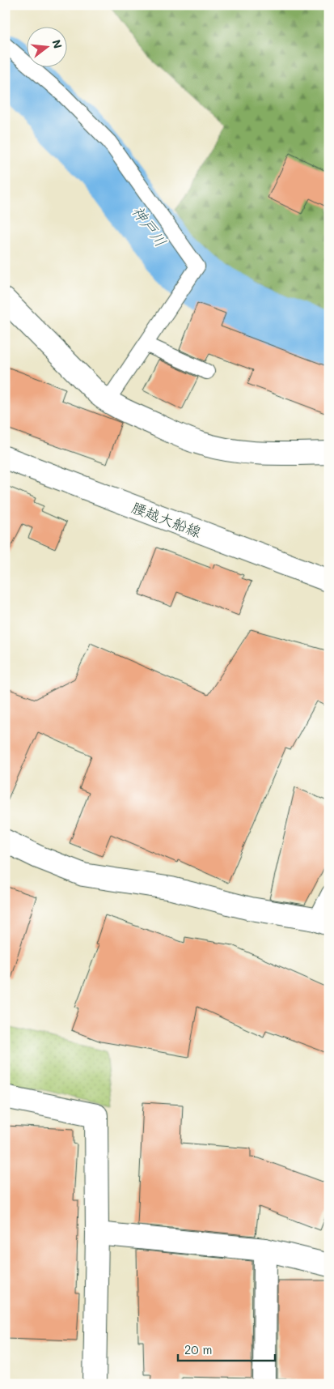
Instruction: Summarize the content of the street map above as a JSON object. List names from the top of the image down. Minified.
{"streets":{"street":["腰越大船線"]},"water":["神戸川"],"scale_bar":"20 m","north":"right"}
